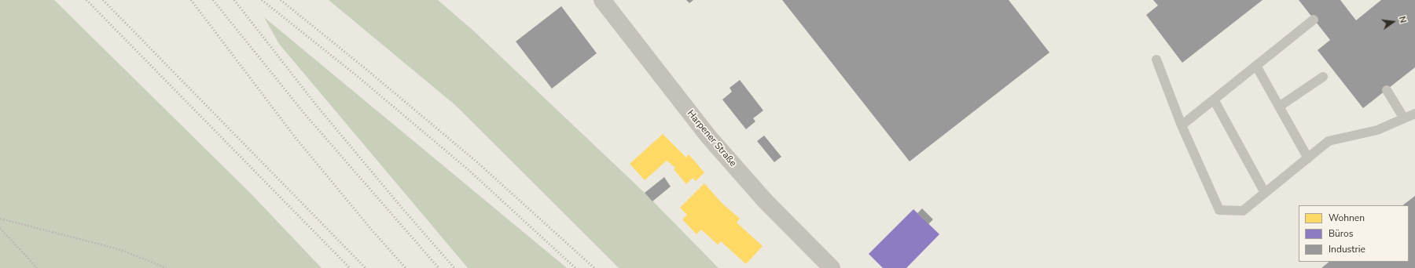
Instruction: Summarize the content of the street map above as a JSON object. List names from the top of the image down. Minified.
{"streets":{"street":["Harpener Straße"]},"legend":["Wohnen","Büros","Industrie"],"north":"right"}
